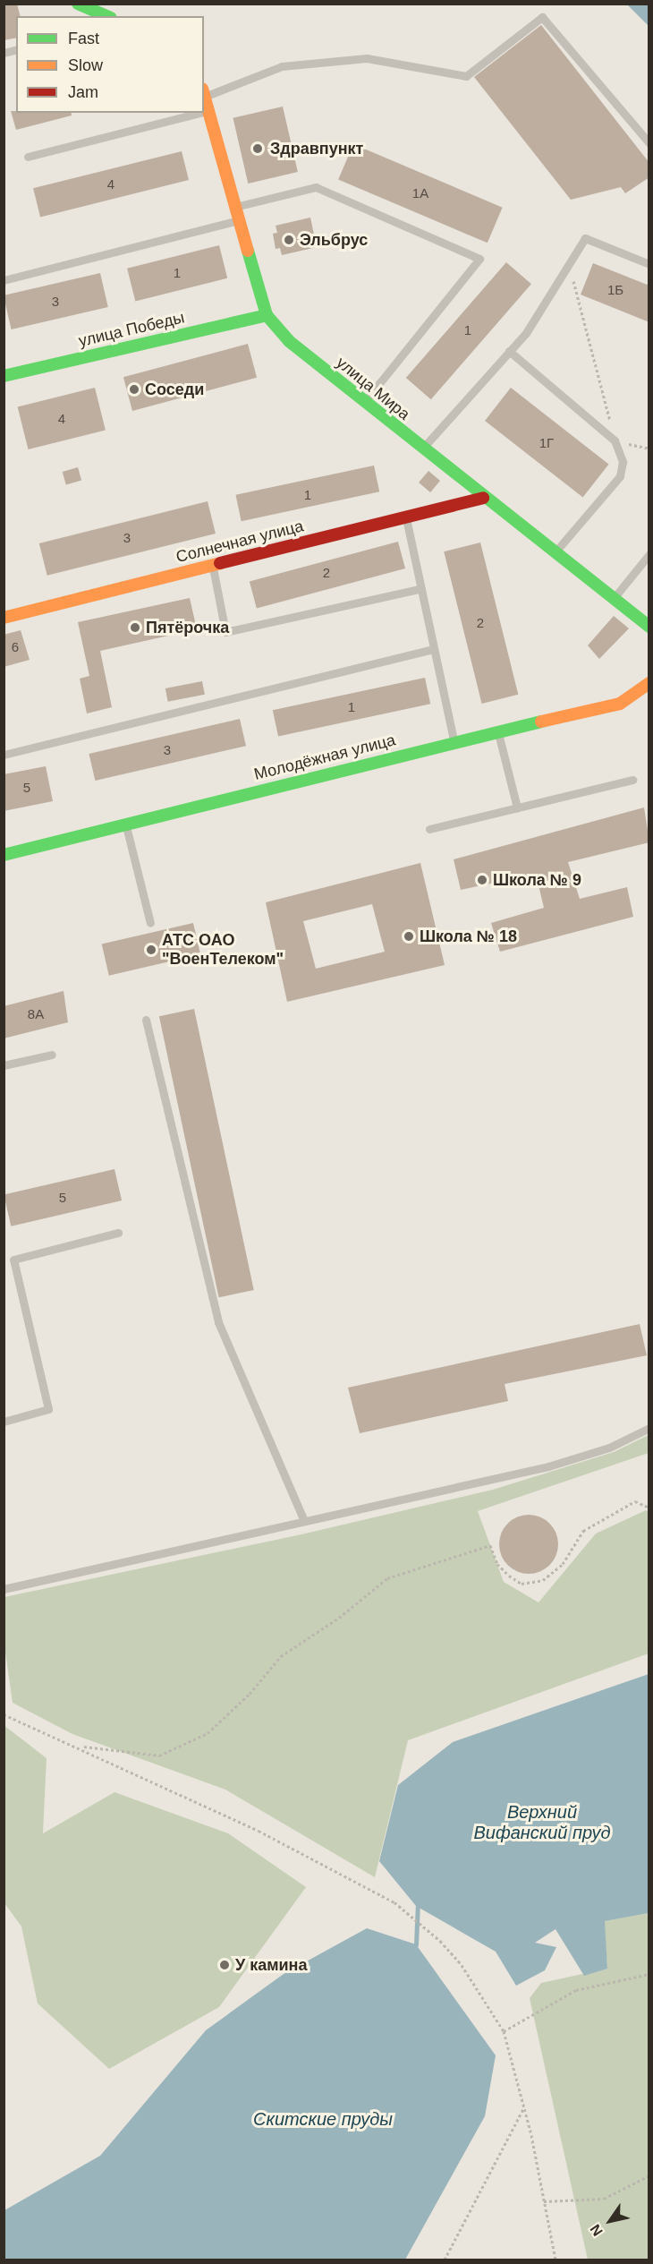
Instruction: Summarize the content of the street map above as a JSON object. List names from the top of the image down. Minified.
{"streets":{"street":["улица Победы","улица Мира","Солнечная улица","Молодёжная улица"]},"crossings":[["улица Победы","улица Мира"],["улица Мира","Солнечная улица"]],"water":["Верхний Вифанский пруд","Скитские пруды"],"places":["Здравпункт","Эльбрус","Соседи","Пятёрочка","Школа № 9","Школа № 18","АТС ОАО \"ВоенТелеком\"","У камина"],"house_numbers":["4","1А","1","1Б","3","1","4","1Г","1","3","2","2","6","1","3","5","8А","5"],"legend":["Fast","Slow","Jam"],"north":"bottom left"}
